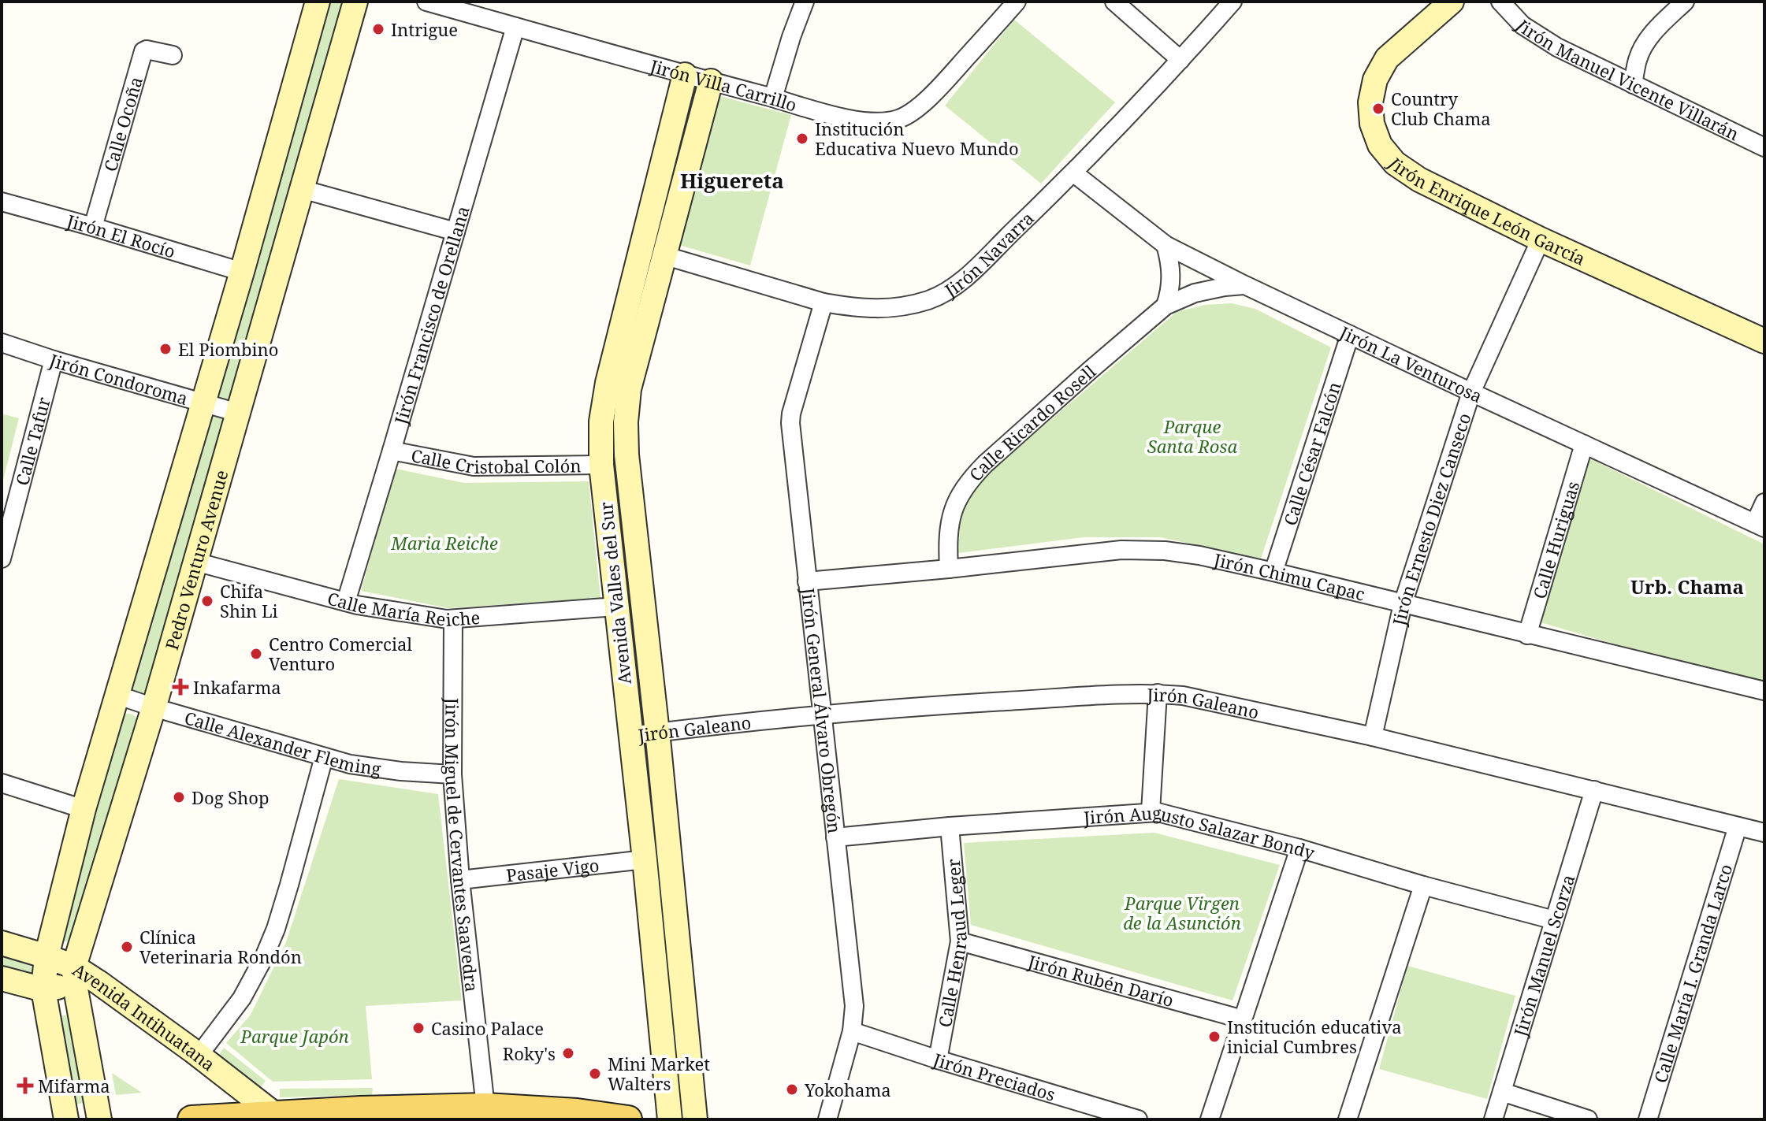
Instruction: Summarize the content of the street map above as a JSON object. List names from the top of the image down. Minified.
{"streets":{"main road":["Jirón Enrique León García","Pedro Venturo Avenue","Avenida Valles del Sur","Avenida Intihuatana"],"street":["Jirón Manuel Vicente Villarán","Jirón Villa Carrillo","Calle Ocoña","Jirón El Rocío","Jirón Navarra","Jirón Francisco de Orellana","Jirón La Venturosa","Jirón Condoroma","Calle Ricardo Rosell","Calle Tafur","Calle César Falcón","Calle Cristobal Colón","Jirón Ernesto Diez Canseco","Calle Huriguas","Jirón Chimu Capac","Calle María Reiche","Jirón Galeano","Jirón General Álvaro Obregón","Calle Alexander Fleming","Jirón Augusto Salazar Bondy","Jirón Miguel de Cervantes Saavedra","Pasaje Vigo","Calle Henraud Leger","Jirón Manuel Scorza","Calle María I. Granda Larco","Jirón Rubén Darío","Jirón Preciados"]},"crossings":[["Jirón Villa Carrillo","Jirón Francisco de Orellana"],["Jirón Villa Carrillo","Avenida Valles del Sur"],["Calle Ocoña","Jirón El Rocío"],["Jirón Enrique León García","Jirón Ernesto Diez Canseco"],["Jirón Navarra","Jirón La Venturosa"],["Jirón Navarra","Avenida Valles del Sur"],["Jirón Navarra","Jirón General Álvaro Obregón"],["Jirón Francisco de Orellana","Calle Cristobal Colón"],["Jirón Francisco de Orellana","Calle María Reiche"],["Jirón La Venturosa","Calle Ricardo Rosell"],["Jirón La Venturosa","Calle César Falcón"],["Jirón La Venturosa","Jirón Ernesto Diez Canseco"],["Jirón La Venturosa","Calle Huriguas"],["Jirón Condoroma","Calle Tafur"],["Jirón Condoroma","Pedro Venturo Avenue"],["Calle Ricardo Rosell","Jirón Chimu Capac"],["Calle César Falcón","Jirón Chimu Capac"],["Calle Cristobal Colón","Avenida Valles del Sur"],["Jirón Ernesto Diez Canseco","Jirón Chimu Capac"],["Jirón Ernesto Diez Canseco","Jirón Galeano"],["Calle Huriguas","Jirón Chimu Capac"],["Pedro Venturo Avenue","Calle María Reiche"],["Pedro Venturo Avenue","Calle Alexander Fleming"],["Pedro Venturo Avenue","Avenida Intihuatana"],["Jirón Chimu Capac","Jirón General Álvaro Obregón"],["Avenida Valles del Sur","Calle María Reiche"],["Avenida Valles del Sur","Jirón Galeano"],["Avenida Valles del Sur","Pasaje Vigo"],["Calle María Reiche","Jirón Miguel de Cervantes Saavedra"],["Jirón Galeano","Jirón General Álvaro Obregón"],["Jirón Galeano","Jirón Manuel Scorza"],["Jirón Galeano","Calle María I. Granda Larco"],["Jirón General Álvaro Obregón","Jirón Augusto Salazar Bondy"],["Jirón General Álvaro Obregón","Jirón Preciados"],["Calle Alexander Fleming","Jirón Miguel de Cervantes Saavedra"],["Jirón Augusto Salazar Bondy","Calle Henraud Leger"],["Jirón Augusto Salazar Bondy","Jirón Manuel Scorza"],["Jirón Miguel de Cervantes Saavedra","Pasaje Vigo"],["Calle Henraud Leger","Jirón Rubén Darío"],["Calle Henraud Leger","Jirón Preciados"]],"districts":["Higuereta","Urb. Chama"],"parks":["Parque Santa Rosa","Maria Reiche","Parque Virgen de la Asunción","Parque Japón"],"places":{"other":["Intrigue","Country Club Chama","Institución Educativa Nuevo Mundo","El Piombino","Chifa Shin Li","Centro Comercial Venturo","Dog Shop","Clínica Veterinaria Rondón","Casino Palace","Institución educativa inicial Cumbres","Roky's","Mini Market Walters","Yokohama"],"health":["Inkafarma","Mifarma"]}}
